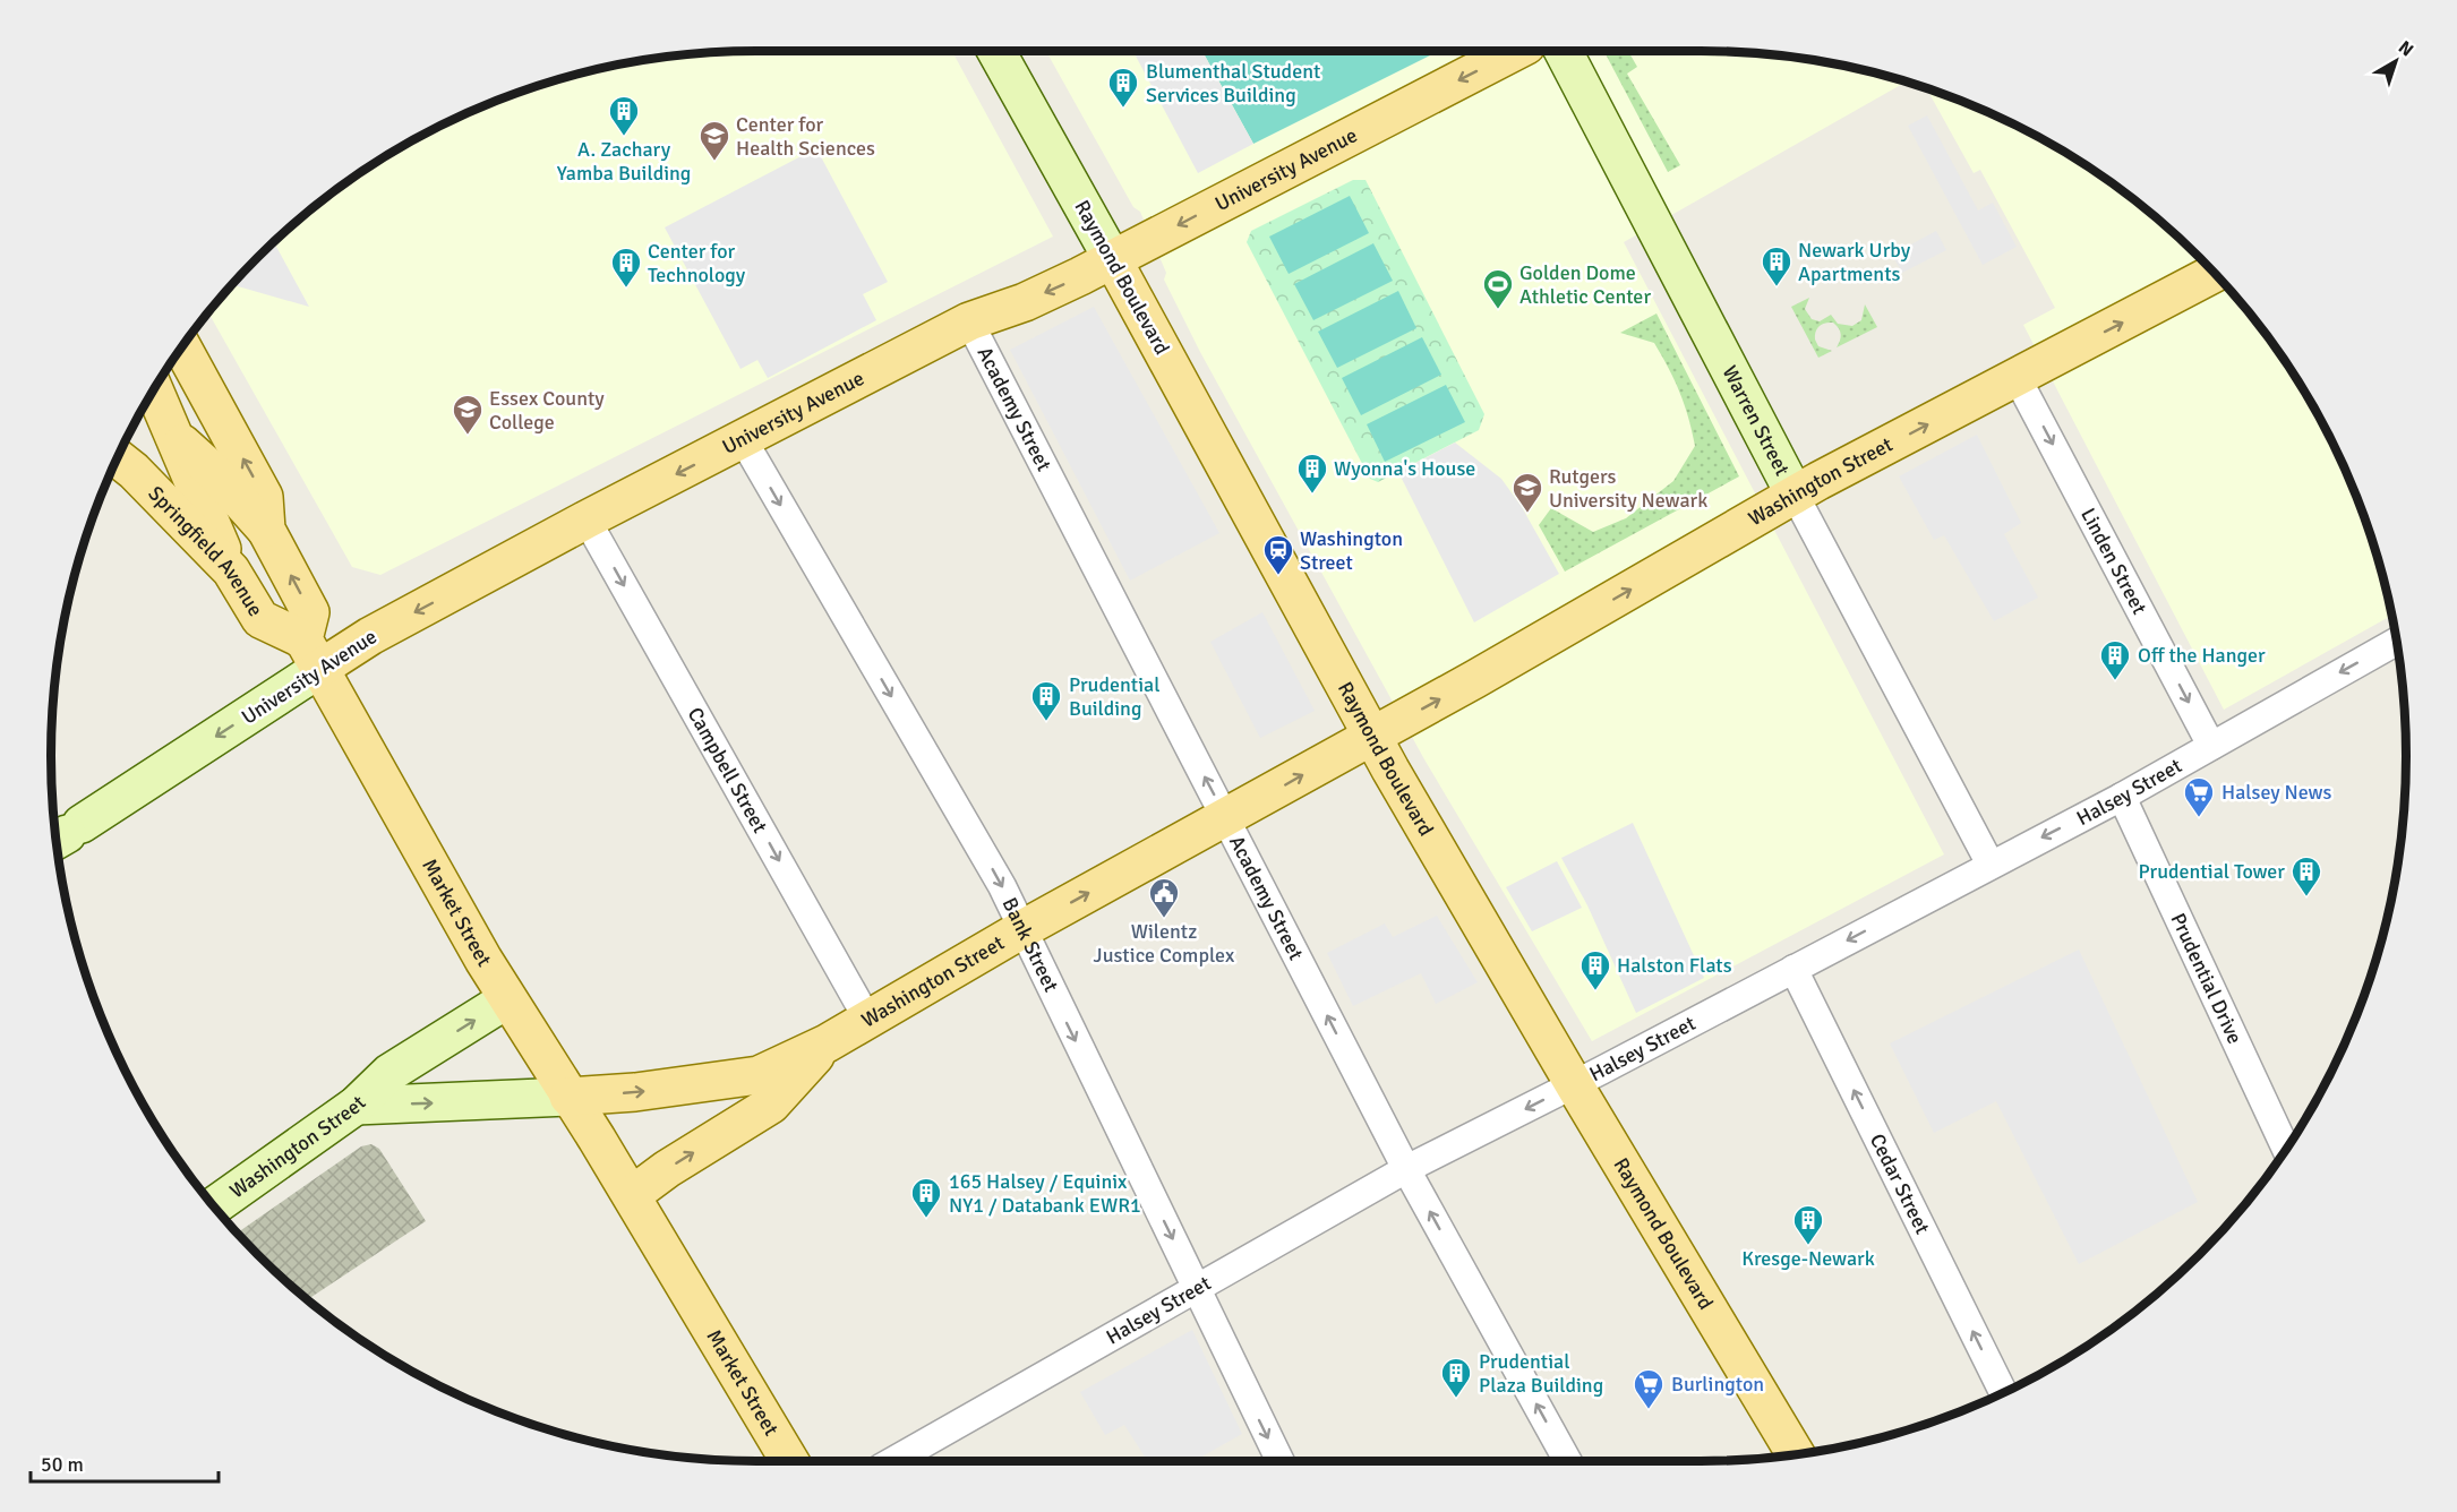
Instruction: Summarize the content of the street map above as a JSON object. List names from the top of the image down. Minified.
{"streets":{"main road":["University Avenue","Raymond Boulevard","Warren Street","Washington Street","Springfield Avenue","Market Street"],"street":["Academy Street","Linden Street","Campbell Street","Halsey Street","Bank Street","Prudential Drive","Cedar Street"]},"crossings":[["University Avenue","Raymond Boulevard"],["University Avenue","Academy Street"],["University Avenue","Springfield Avenue"],["University Avenue","Campbell Street"],["University Avenue","Market Street"],["University Avenue","Bank Street"],["Raymond Boulevard","Washington Street"],["Raymond Boulevard","Halsey Street"],["Academy Street","Washington Street"],["Academy Street","Halsey Street"],["Warren Street","Washington Street"],["Warren Street","Halsey Street"],["Washington Street","Linden Street"],["Washington Street","Campbell Street"],["Washington Street","Market Street"],["Washington Street","Bank Street"],["Springfield Avenue","Market Street"],["Linden Street","Halsey Street"],["Halsey Street","Bank Street"],["Halsey Street","Prudential Drive"],["Halsey Street","Cedar Street"]],"one_way":["University Avenue","Academy Street","Washington Street","Linden Street","Campbell Street","Halsey Street","Bank Street","Cedar Street"],"places":{"building":["Blumenthal Student Services Building","A. Zachary Yamba Building","Newark Urby Apartments","Center for Technology","Wyonna's House","Off the Hanger","Prudential Building","Prudential Tower","Halston Flats","165 Halsey / Equinix NY1 / Databank EWR1","Kresge-Newark","Prudential Plaza Building"],"school or university":["Center for Health Sciences","Essex County College","Rutgers University Newark"],"sports":["Golden Dome Athletic Center"],"station":["Washington Street"],"supermarket":["Halsey News","Burlington"],"public building":["Wilentz Justice Complex"]},"scale_bar":"50 m","north":"top right"}
